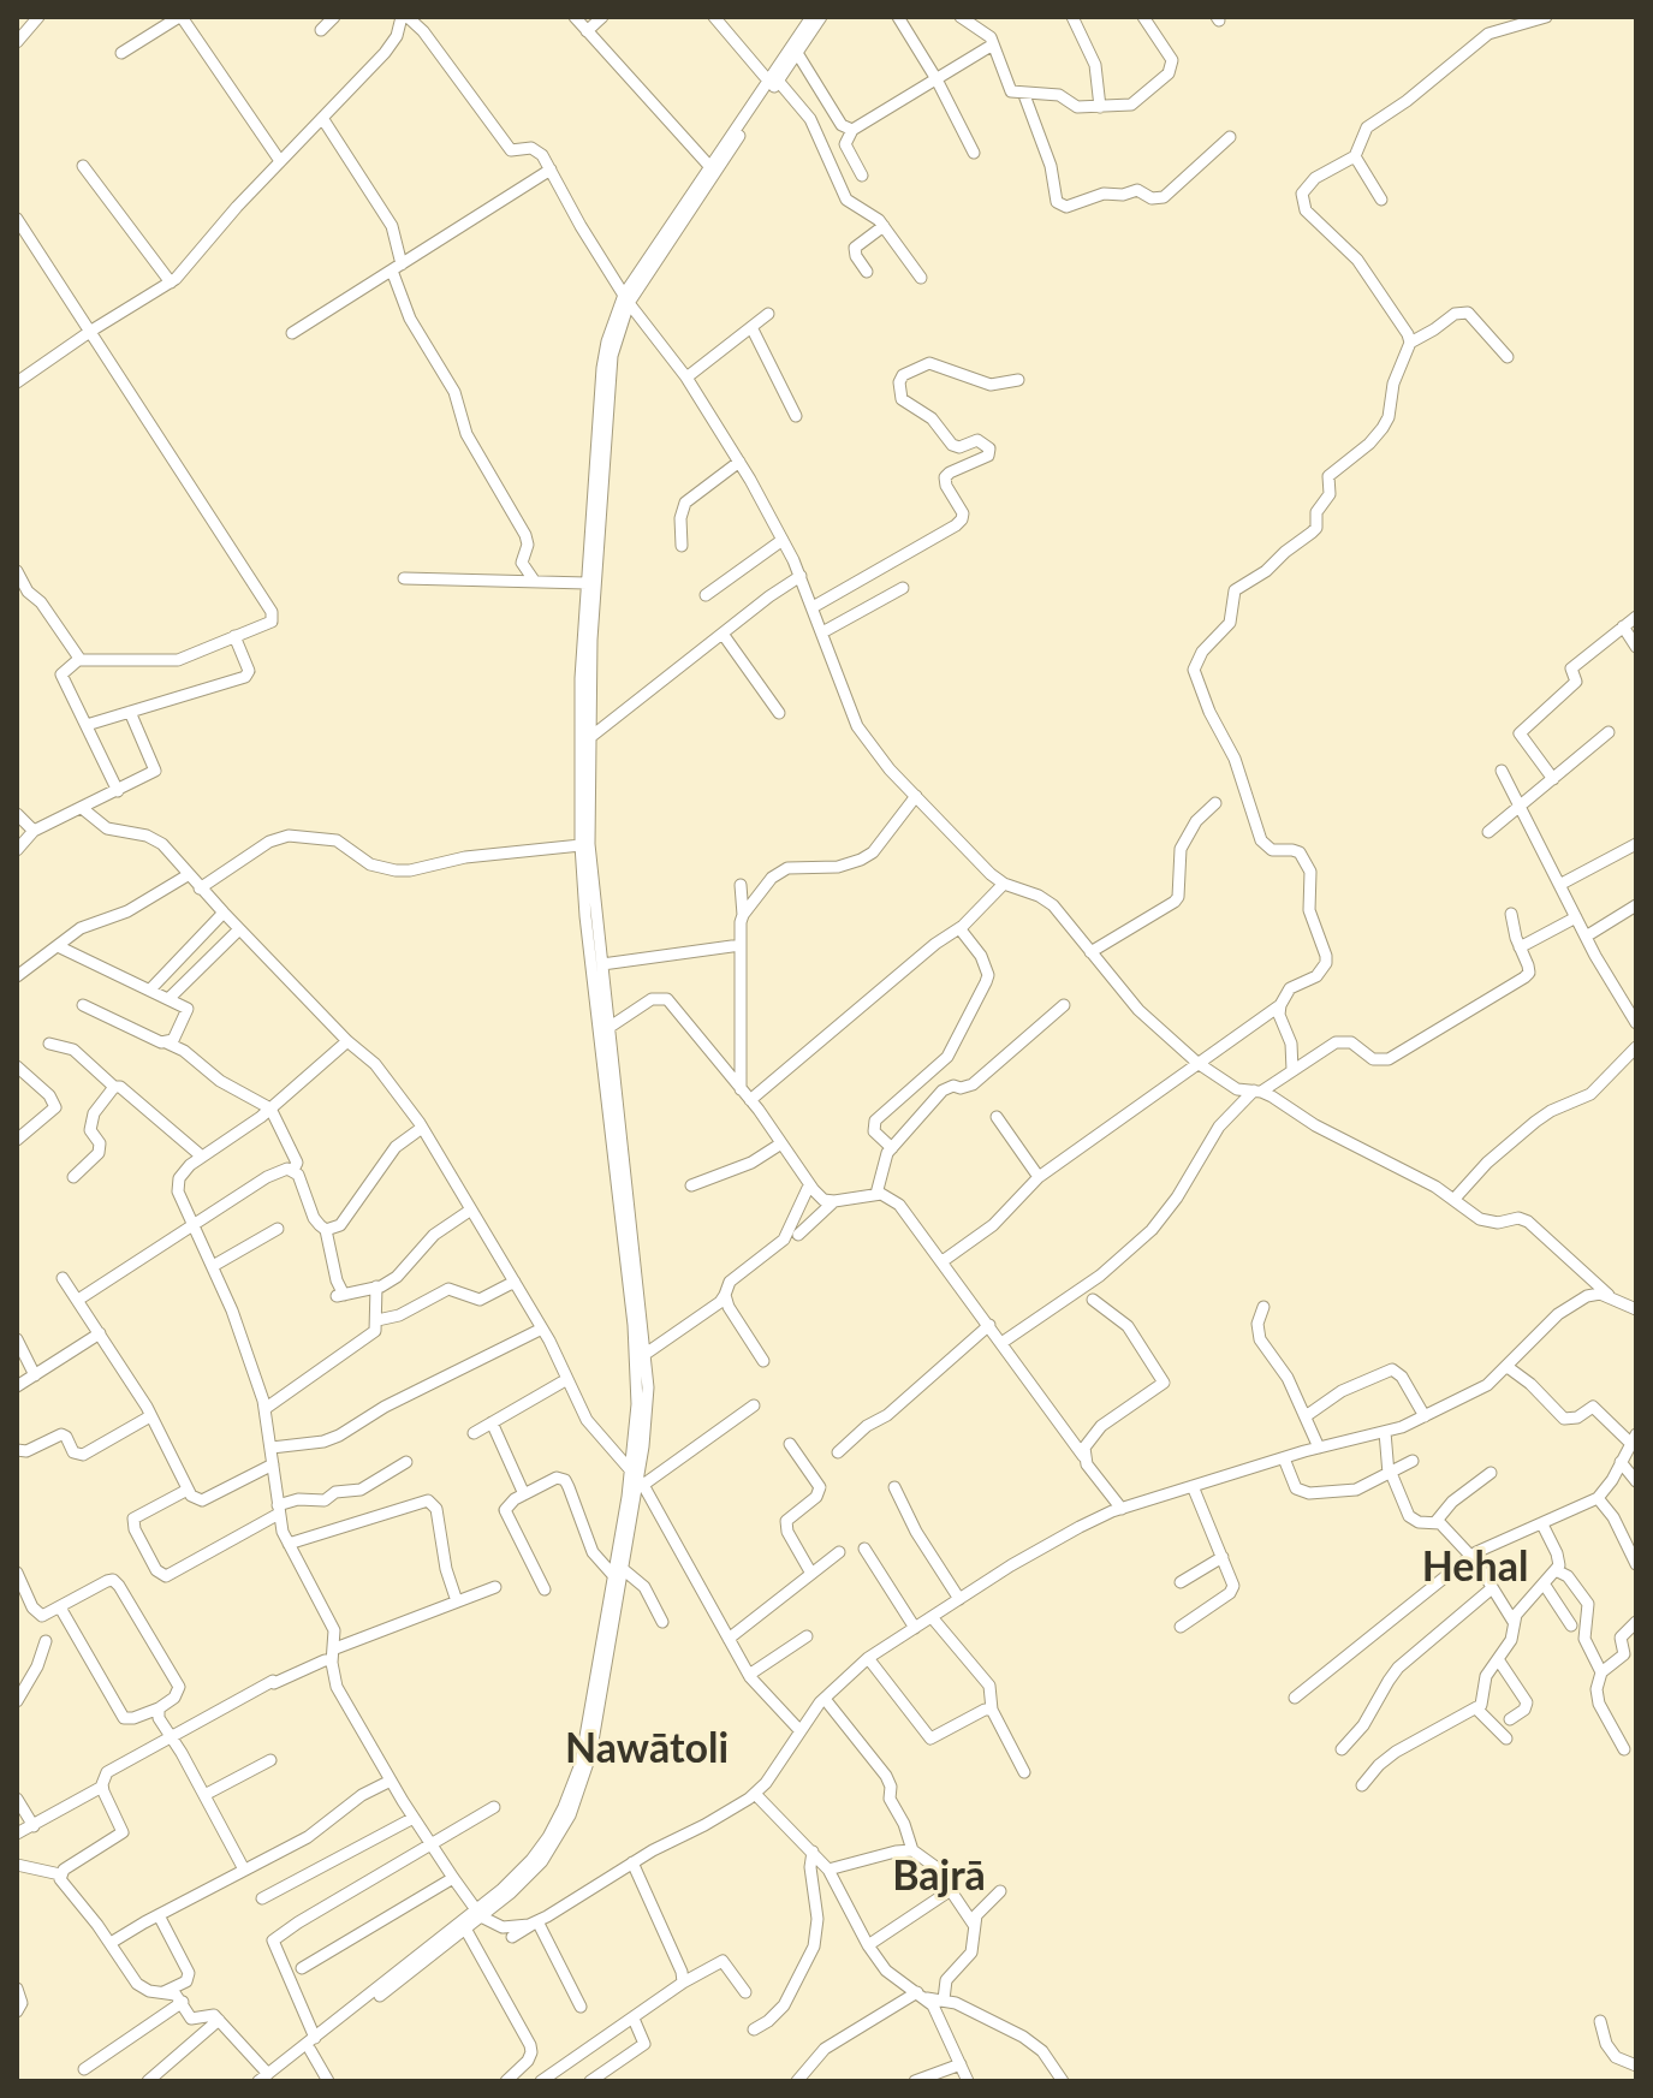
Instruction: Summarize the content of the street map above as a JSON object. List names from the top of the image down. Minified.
{"districts":["Hehal","Nawātoli","Bajrā"]}
